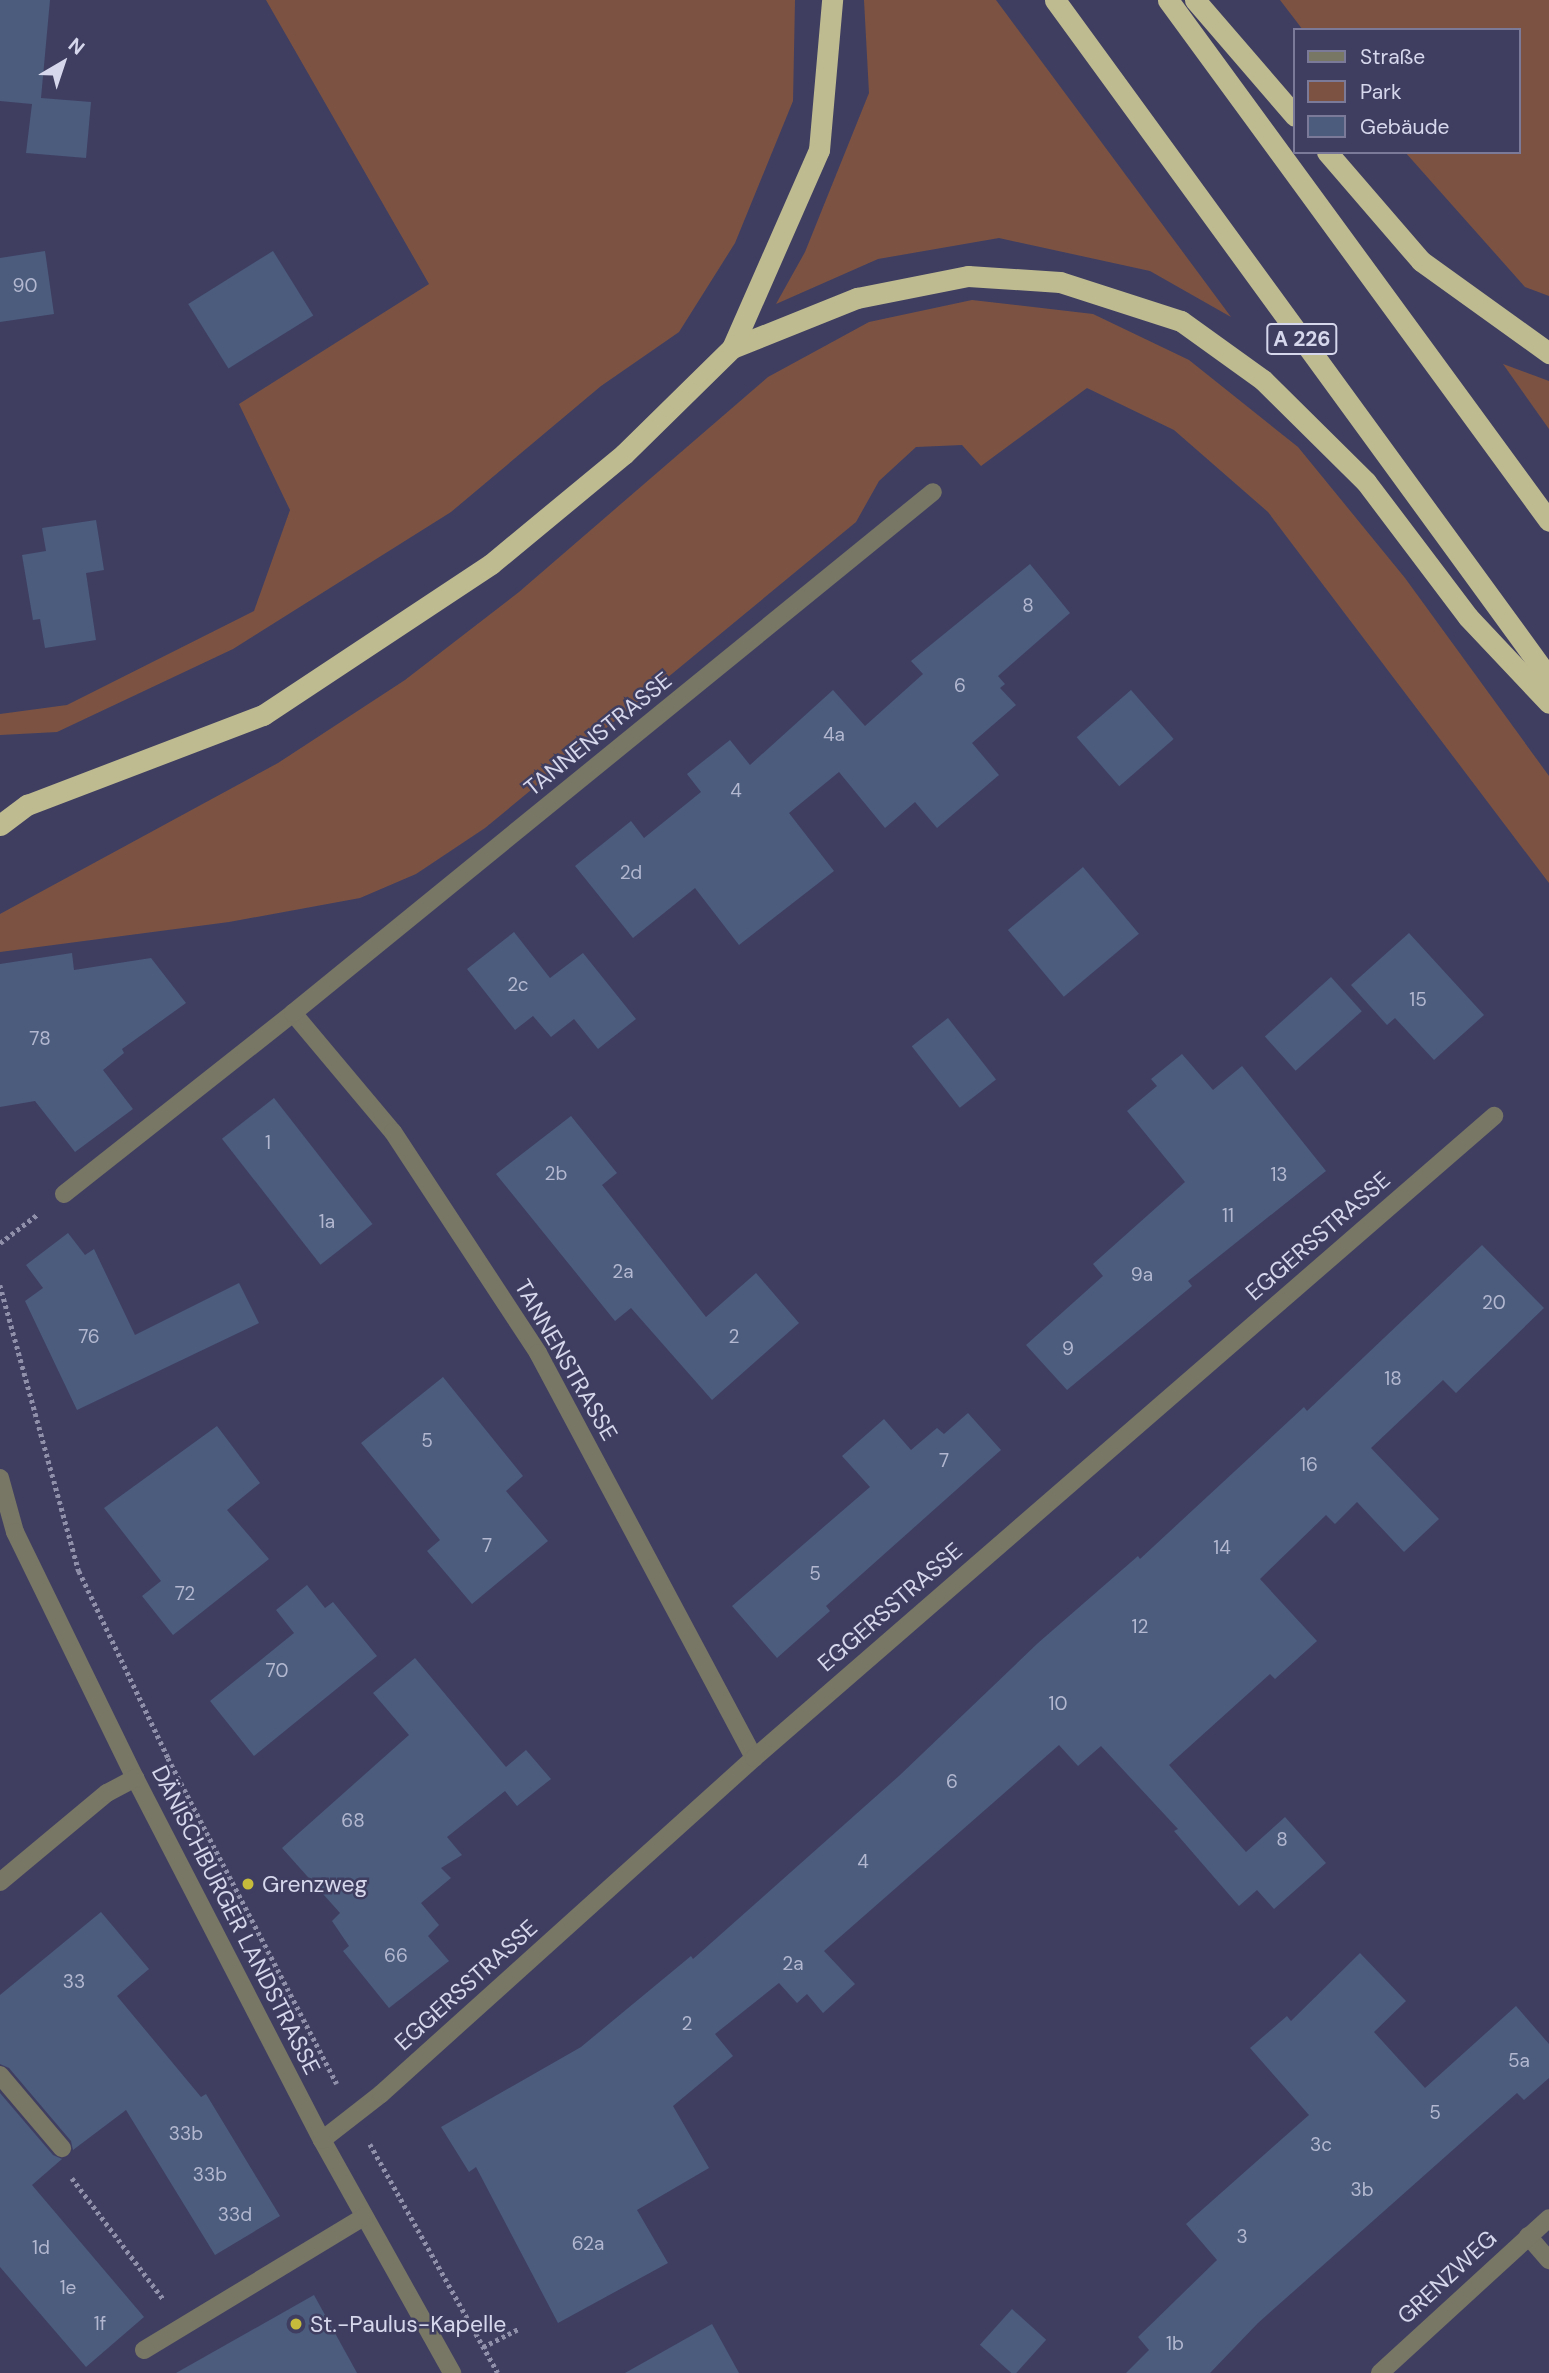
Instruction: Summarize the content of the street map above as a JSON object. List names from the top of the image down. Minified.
{"streets":{"highway":["A 226"],"street":["TANNENSTRASSE","EGGERSSTRASSE","DÄNISCHBURGER LANDSTRASSE","GRENZWEG"]},"crossings":[["TANNENSTRASSE","EGGERSSTRASSE"],["EGGERSSTRASSE","DÄNISCHBURGER LANDSTRASSE"]],"places":["Grenzweg","St.-Paulus-Kapelle"],"house_numbers":["90","8","6","4a","4","2d","2c","15","78","1","2b","13","11","1a","2a","9a","20","76","2","9","18","5","7","16","7","14","5","72","12","70","10","6","68","8","4","66","2a","33","2","5a","5","33b","3c","33b","3b","33d","3","62a","1d","1e","1f","1b"],"legend":["Straße","Park","Gebäude"],"north":"top right"}
